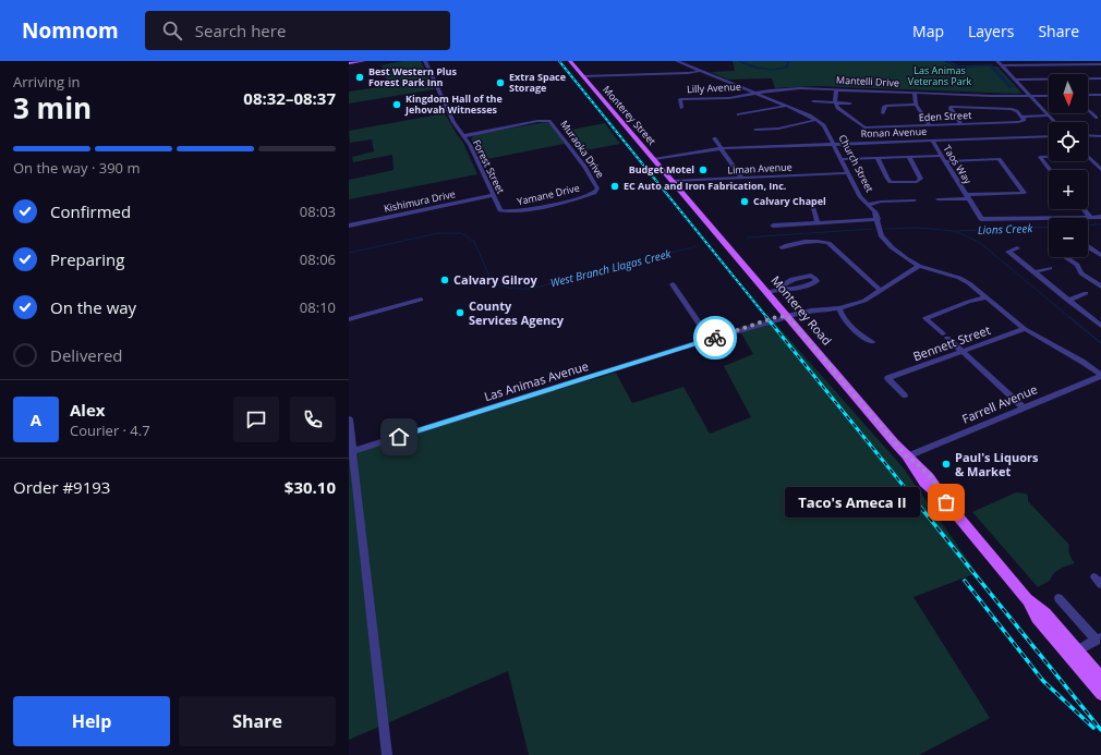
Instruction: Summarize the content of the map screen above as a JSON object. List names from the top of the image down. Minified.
{"streets":{"main road":["Monterey Street","Monterey Road"],"street":["Mantelli Drive","Lilly Avenue","Eden Street","Ronan Avenue","Muraoka Drive","Church Street","Taos Way","Forest Street","Liman Avenue","Yamane Drive","Kishimura Drive","Bennett Street","Las Animas Avenue","Farrell Avenue"]},"crossings":[["Mantelli Drive","Lilly Avenue"],["Mantelli Drive","Church Street"],["Lilly Avenue","Church Street"],["Monterey Street","Ronan Avenue"],["Monterey Street","Liman Avenue"],["Monterey Street","Monterey Road"],["Ronan Avenue","Church Street"],["Ronan Avenue","Taos Way"],["Muraoka Drive","Forest Street"],["Muraoka Drive","Yamane Drive"],["Church Street","Liman Avenue"],["Church Street","Bennett Street"],["Church Street","Las Animas Avenue"],["Church Street","Farrell Avenue"],["Forest Street","Yamane Drive"],["Forest Street","Kishimura Drive"],["Liman Avenue","Monterey Road"],["Monterey Road","Las Animas Avenue"],["Monterey Road","Farrell Avenue"]],"water":["Lions Creek","West Branch Llagas Creek"],"parks":["Las Animas Veterans Park"],"places":["Best Western Plus Forest Park Inn","Extra Space Storage","Kingdom Hall of the Jehovah Witnesses","Budget Motel","EC Auto and Iron Fabrication, Inc.","Calvary Chapel","Calvary Gilroy","County Services Agency","Paul's Liquors & Market","Taco's Ameca II"],"north":"bottom","page":{"header":"Nomnom","search":"Search here","nav":["Map","Layers","Share"],"heading":["3 min","Arriving in","08:32–08:37"],"panel":["Alex","Courier · 4.7","Order #9193","$30.10"],"map_buttons":["+","−"],"bar":"On the way · 390 m","list":[["Confirmed","08:03"],["Preparing","08:06"],["On the way","08:10"],"Delivered"],"round":"A","bubble":"Taco's Ameca II","buttons":["Help","Share"]}}
